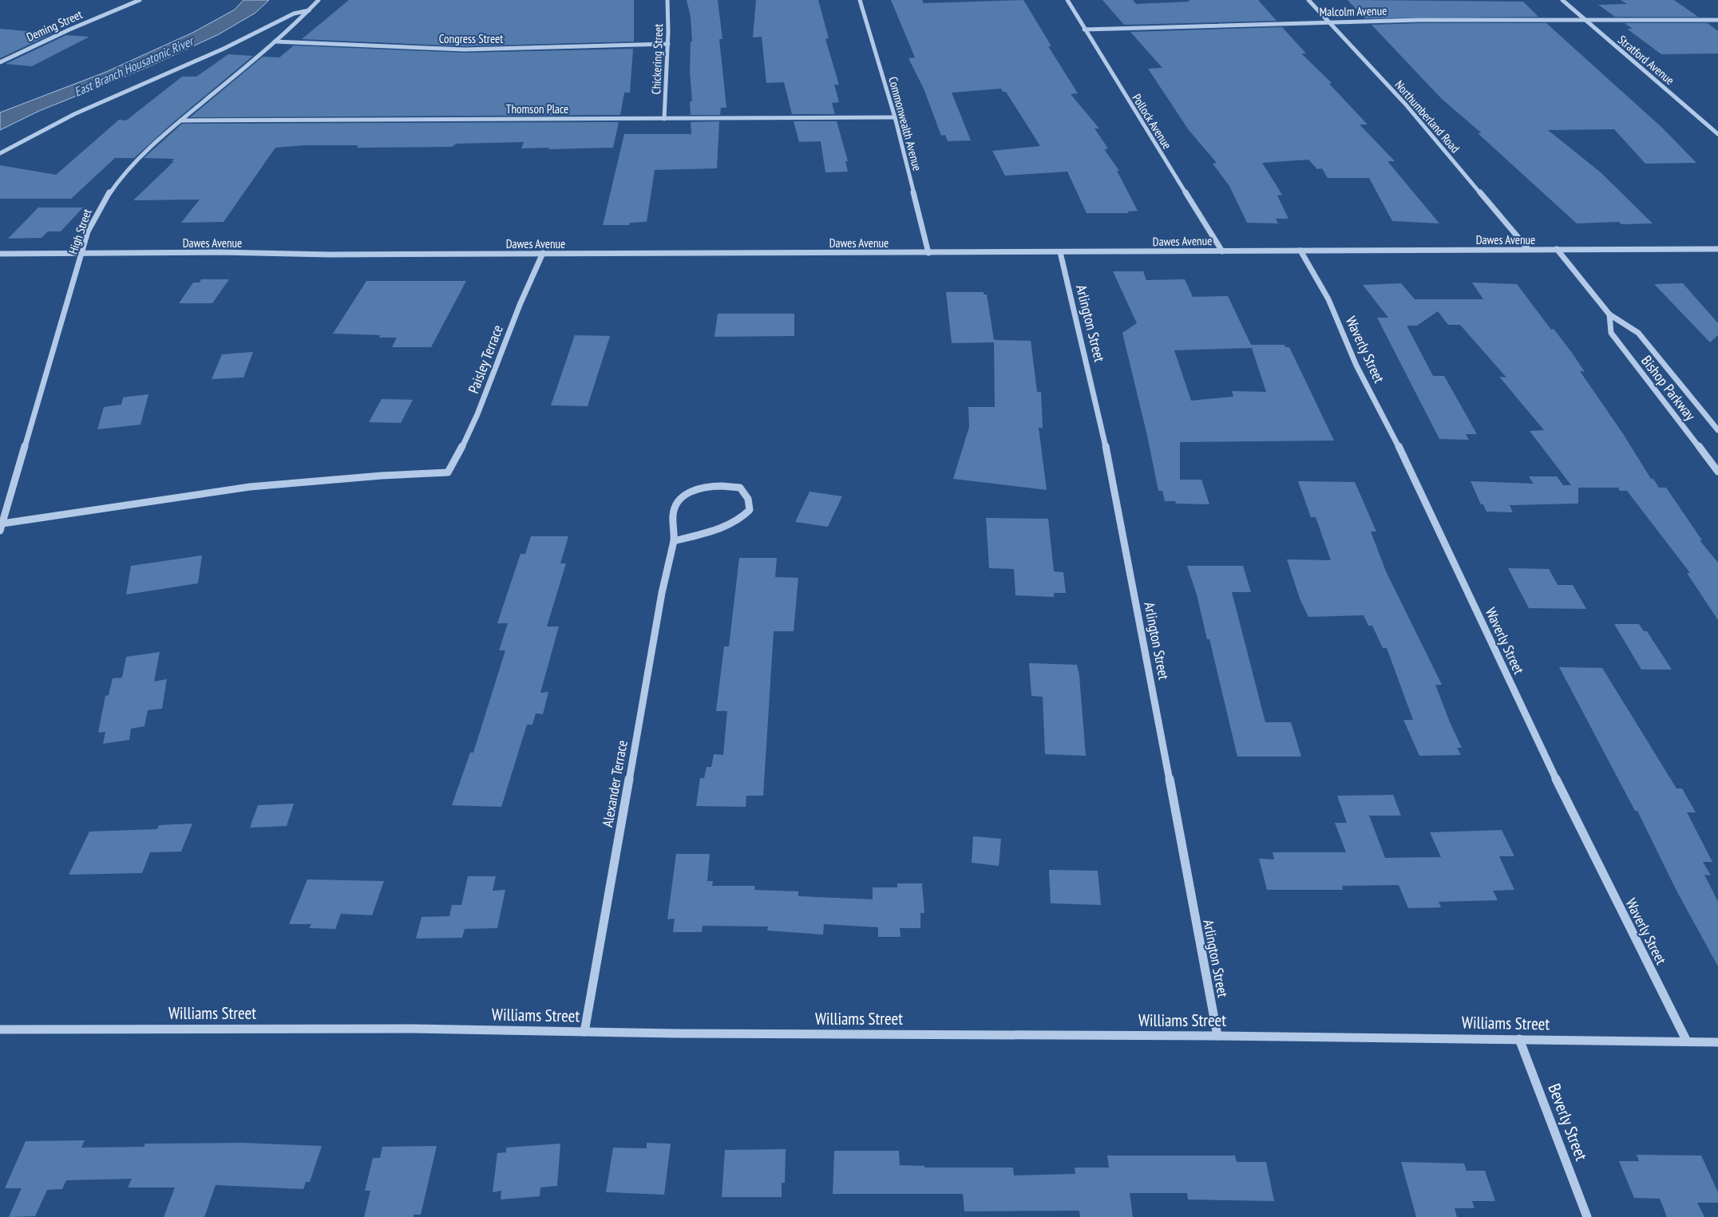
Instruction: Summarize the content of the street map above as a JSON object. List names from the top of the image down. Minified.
{"streets":{"street":["Malcolm Avenue","Deming Street","Congress Street","Chickering Street","Stratford Avenue","Thomson Place","Northumberland Road","Pollock Avenue","Commonwealth Avenue","High Street","Dawes Avenue","Arlington Street","Waverly Street","Paisley Terrace","Bishop Parkway","Alexander Terrace","Williams Street","Beverly Street"]},"crossings":[["Malcolm Avenue","Stratford Avenue"],["Malcolm Avenue","Northumberland Road"],["Malcolm Avenue","Pollock Avenue"],["Congress Street","Chickering Street"],["Congress Street","High Street"],["Chickering Street","Thomson Place"],["Thomson Place","Commonwealth Avenue"],["Thomson Place","High Street"],["Northumberland Road","Dawes Avenue"],["Pollock Avenue","Dawes Avenue"],["Commonwealth Avenue","Dawes Avenue"],["High Street","Dawes Avenue"],["High Street","Paisley Terrace"],["Dawes Avenue","Arlington Street"],["Dawes Avenue","Waverly Street"],["Dawes Avenue","Paisley Terrace"],["Dawes Avenue","Bishop Parkway"],["Arlington Street","Williams Street"],["Waverly Street","Williams Street"],["Alexander Terrace","Williams Street"],["Williams Street","Beverly Street"]],"water":["East Branch Housatonic River"]}
